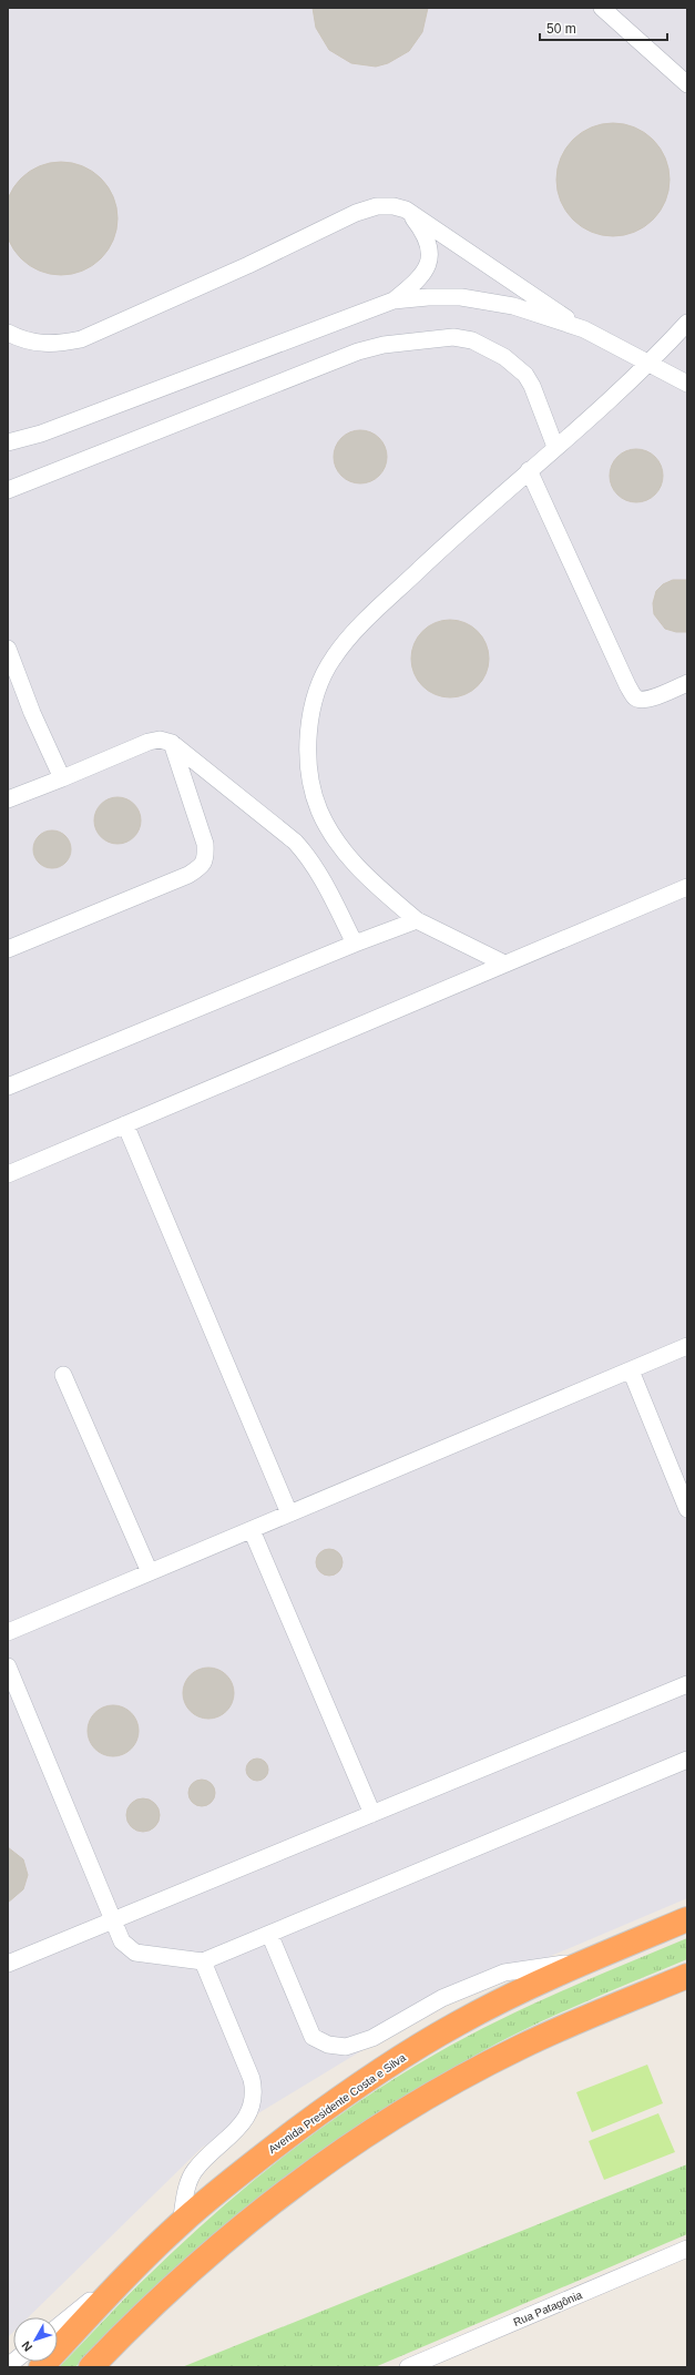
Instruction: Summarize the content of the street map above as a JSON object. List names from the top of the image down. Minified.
{"streets":{"highway":["Avenida Presidente Costa e Silva"],"street":["Rua Patagônia"]},"scale_bar":"50 m","north":"bottom left"}
